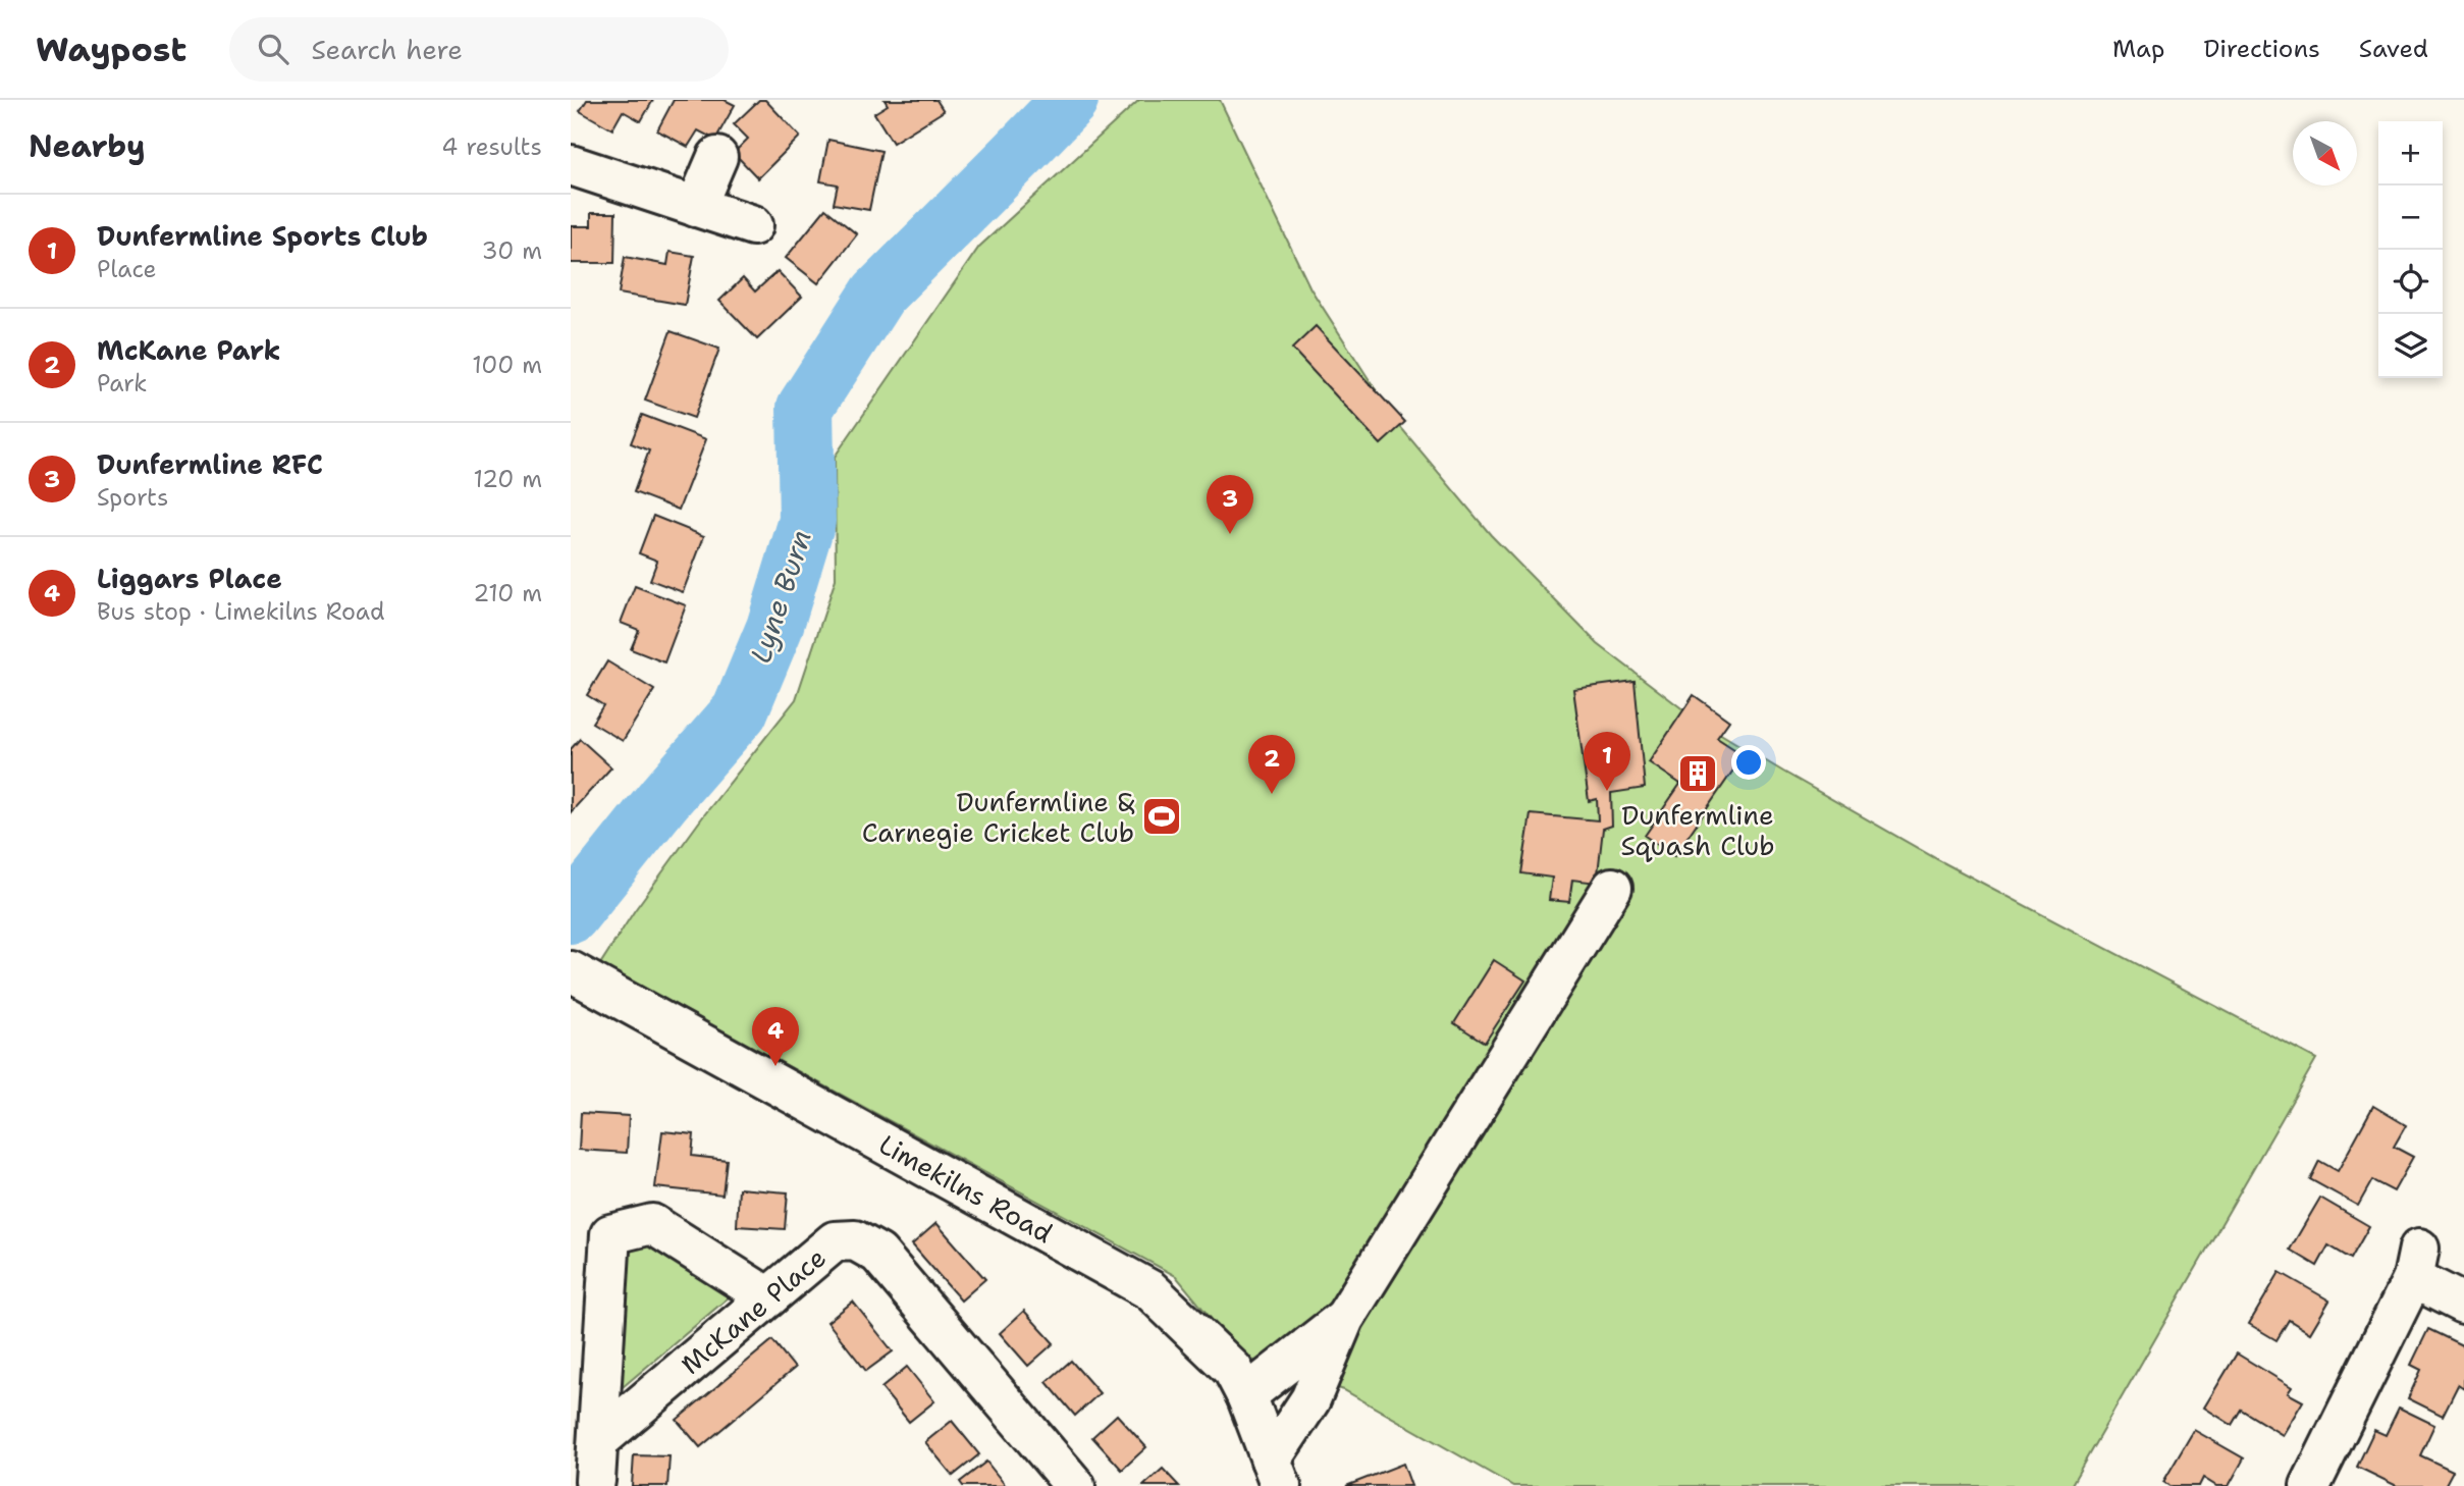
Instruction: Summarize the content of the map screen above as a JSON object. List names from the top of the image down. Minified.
{"streets":{"street":["Limekilns Road","McKane Place"]},"water":["Lyne Burn"],"places":{"building":["Dunfermline Squash Club"],"sports":["Dunfermline & Carnegie Cricket Club"]},"north":"bottom right","page":{"header":"Waypost","search":"Search here","nav":["Map","Directions","Saved"],"heading":["Nearby","4 results"],"map_buttons":["+","−"],"list":[{"mark":"1","name":"Dunfermline Sports Club","note":"Place","value":"30 m"},{"mark":"2","name":"McKane Park","note":"Park","value":"100 m"},{"mark":"3","name":"Dunfermline RFC","note":"Sports","value":"120 m"},{"mark":"4","name":"Liggars Place","note":"Bus stop · Limekilns Road","value":"210 m"}],"pins":["3","1","2","4"]}}
